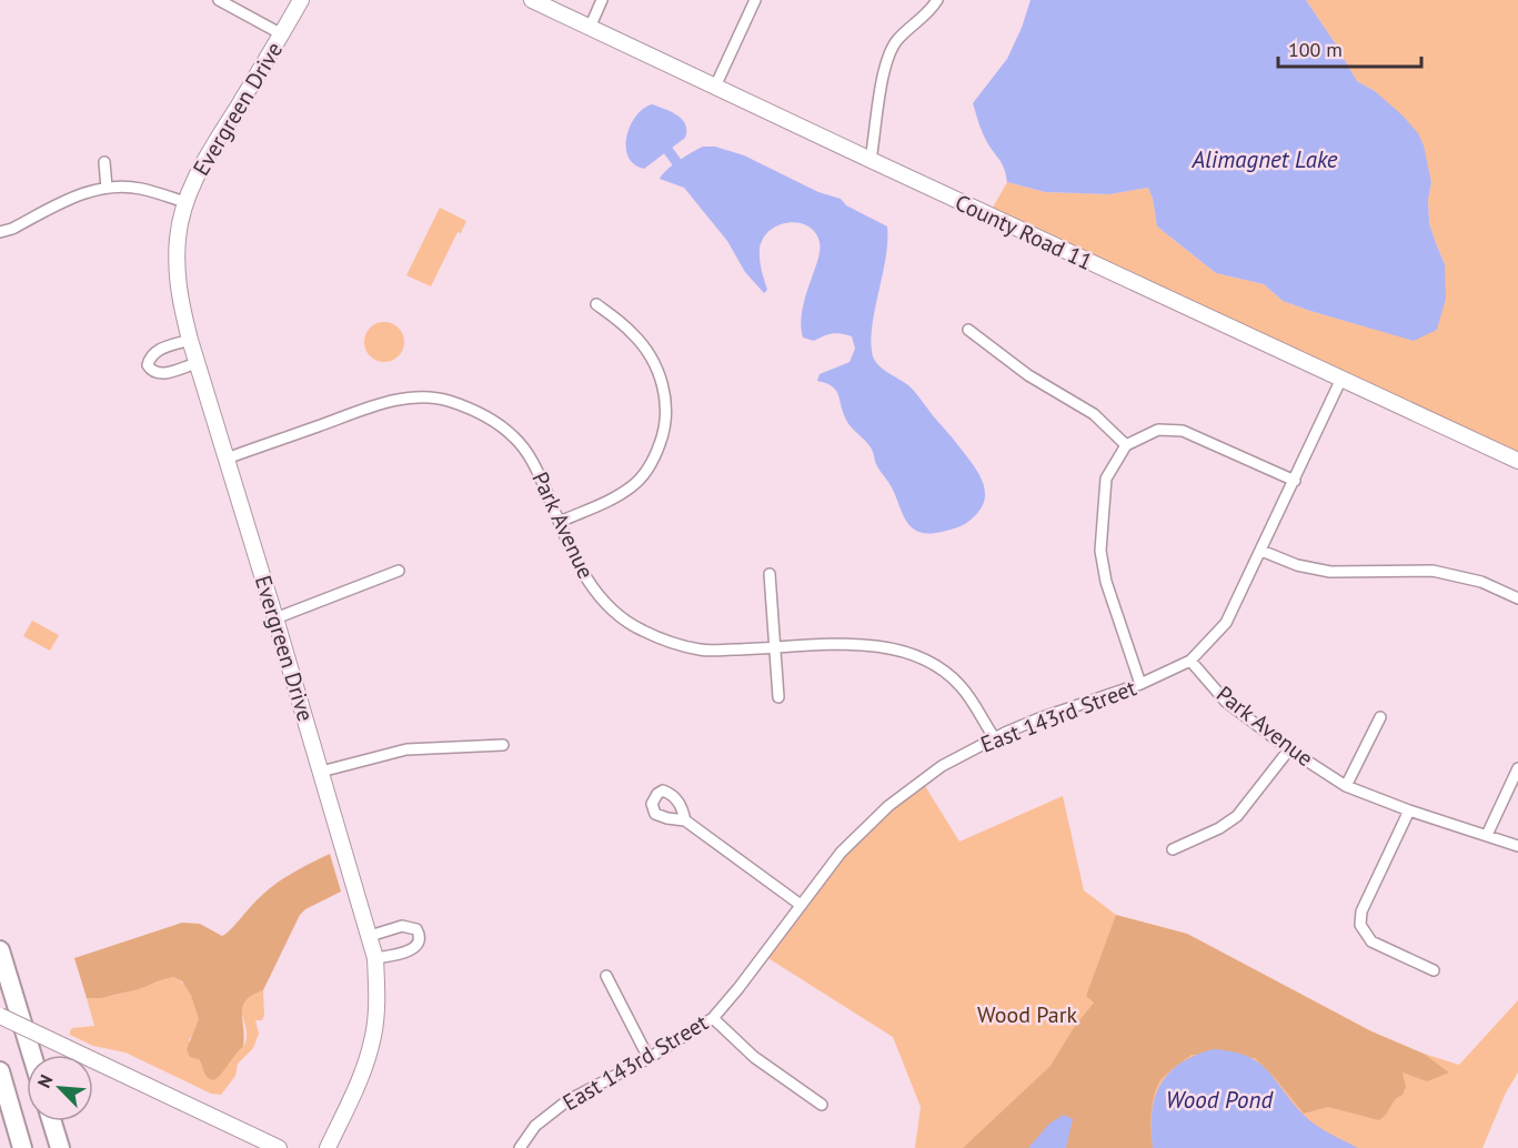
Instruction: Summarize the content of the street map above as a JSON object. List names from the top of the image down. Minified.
{"streets":{"street":["Evergreen Drive","County Road 11","Park Avenue","East 143rd Street"]},"crossings":[["Evergreen Drive","Park Avenue"],["County Road 11","East 143rd Street"],["Park Avenue","East 143rd Street"]],"water":["Alimagnet Lake","Wood Pond"],"parks":["Wood Park"],"scale_bar":"100 m","north":"top left"}
